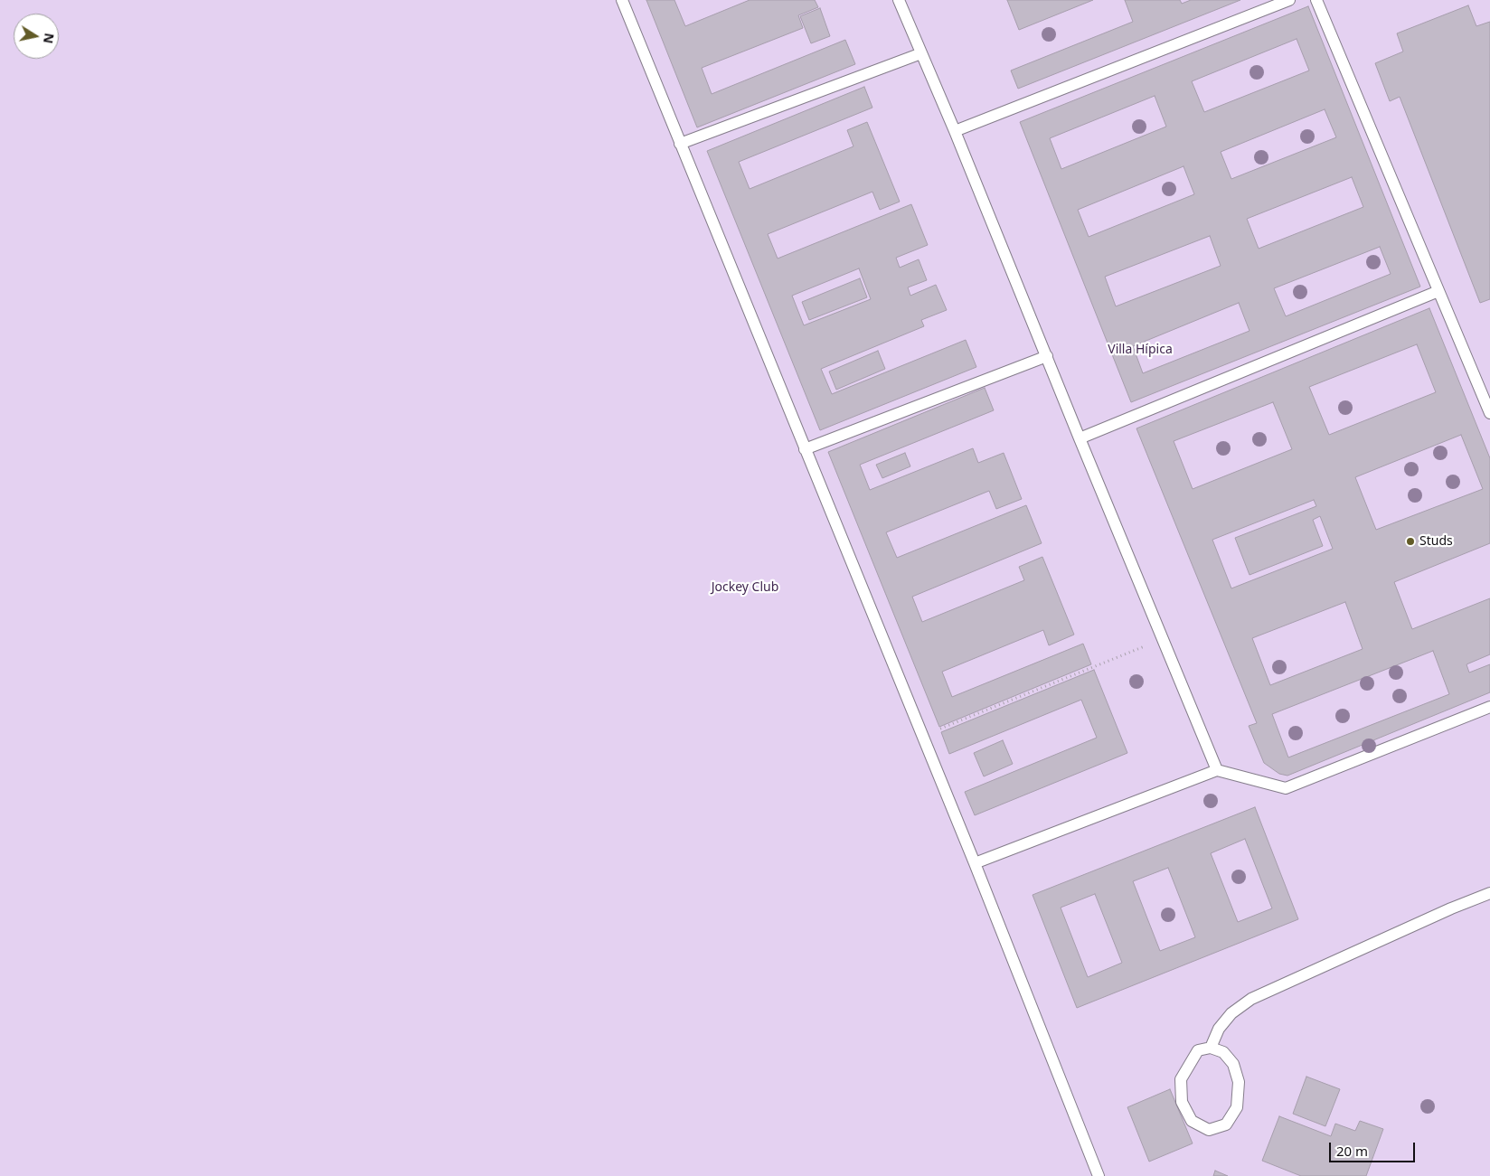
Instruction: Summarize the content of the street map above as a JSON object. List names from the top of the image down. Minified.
{"parks":["Villa Hípica","Jockey Club"],"places":["Studs"],"scale_bar":"20 m","north":"right"}
